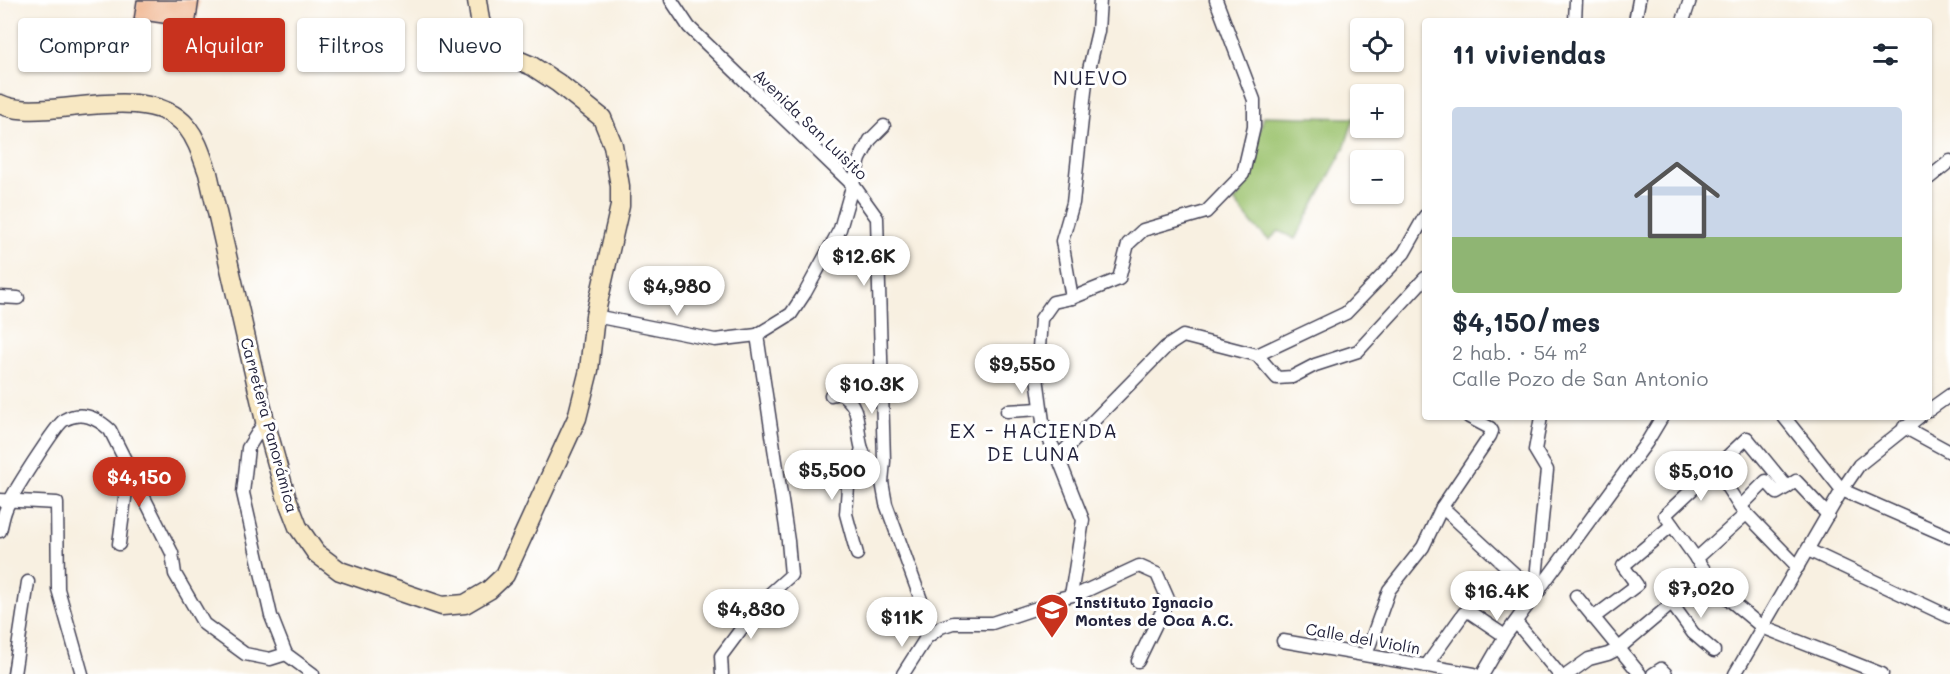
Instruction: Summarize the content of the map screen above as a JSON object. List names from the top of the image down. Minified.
{"streets":{"street":["Avenida San Luisito","Carretera Panorámica","Calle del Violín"]},"districts":["NUEVO","EX - HACIENDA DE LUNA"],"places":{"school or university":["Instituto Ignacio Montes de Oca A.C."]},"page":{"map_buttons":["+","−"],"chip":["Comprar","Alquilar","Filtros","Nuevo"],"heading":"11 viviendas","list":[{"name":"$4,150/mes","note":"2 hab. · 54 m² · Calle Pozo de San Antonio"}],"price":["$12.6K","$4,980","$9,550","$10.3K","$5,500","$5,010","$4,150","$7,020","$16.4K","$4,830","$11K"]}}
